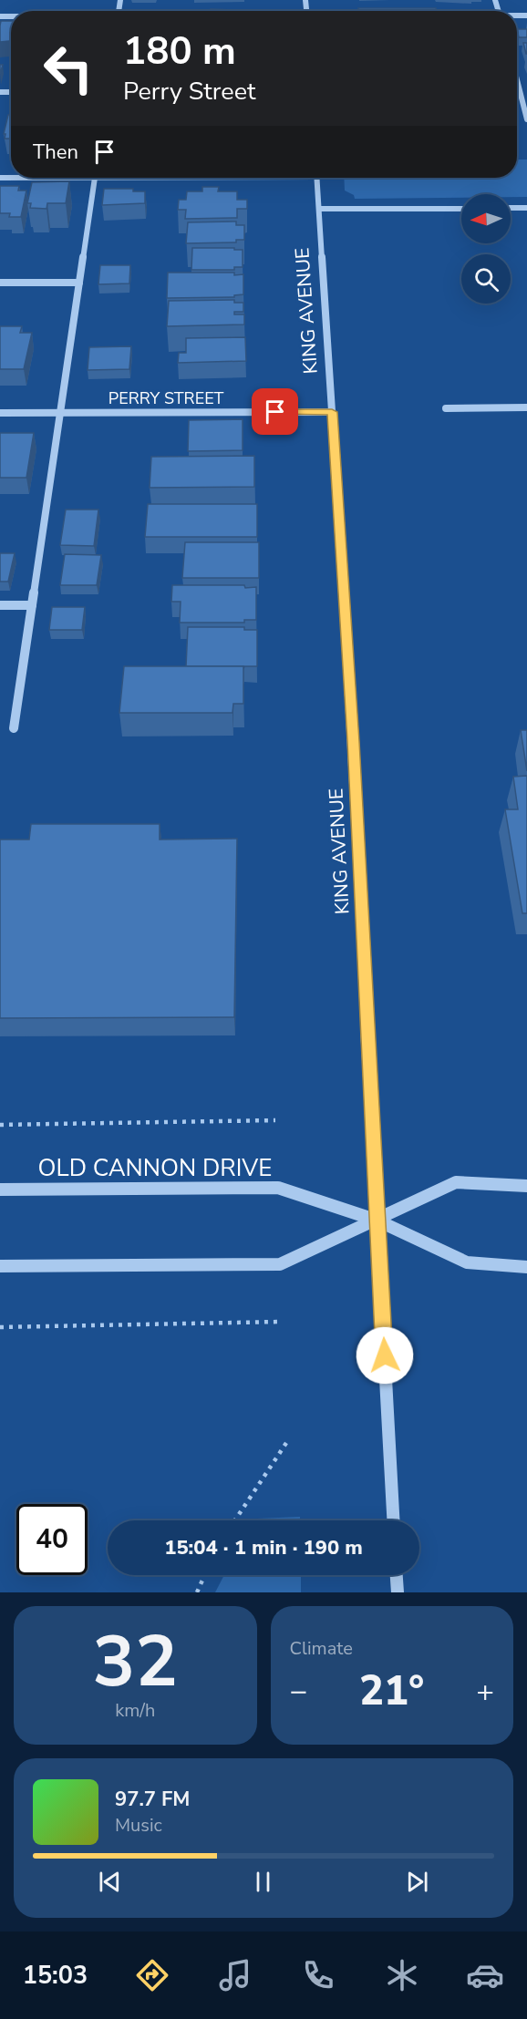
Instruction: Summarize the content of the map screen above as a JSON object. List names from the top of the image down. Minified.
{"streets":{"street":["KING AVENUE","PERRY STREET","OLD CANNON DRIVE"]},"crossings":[["KING AVENUE","PERRY STREET"],["KING AVENUE","OLD CANNON DRIVE"]],"north":"left","page":{"turn":["180 m","Perry Street"],"then":"Then","limit":"40","trip":"15:04 · 1 min · 190 m","tile":[["32","km/h"],"Climate"],"heat":["−","21°","+"],"song":["97.7 FM","Music"],"tabs":"15:03"}}
